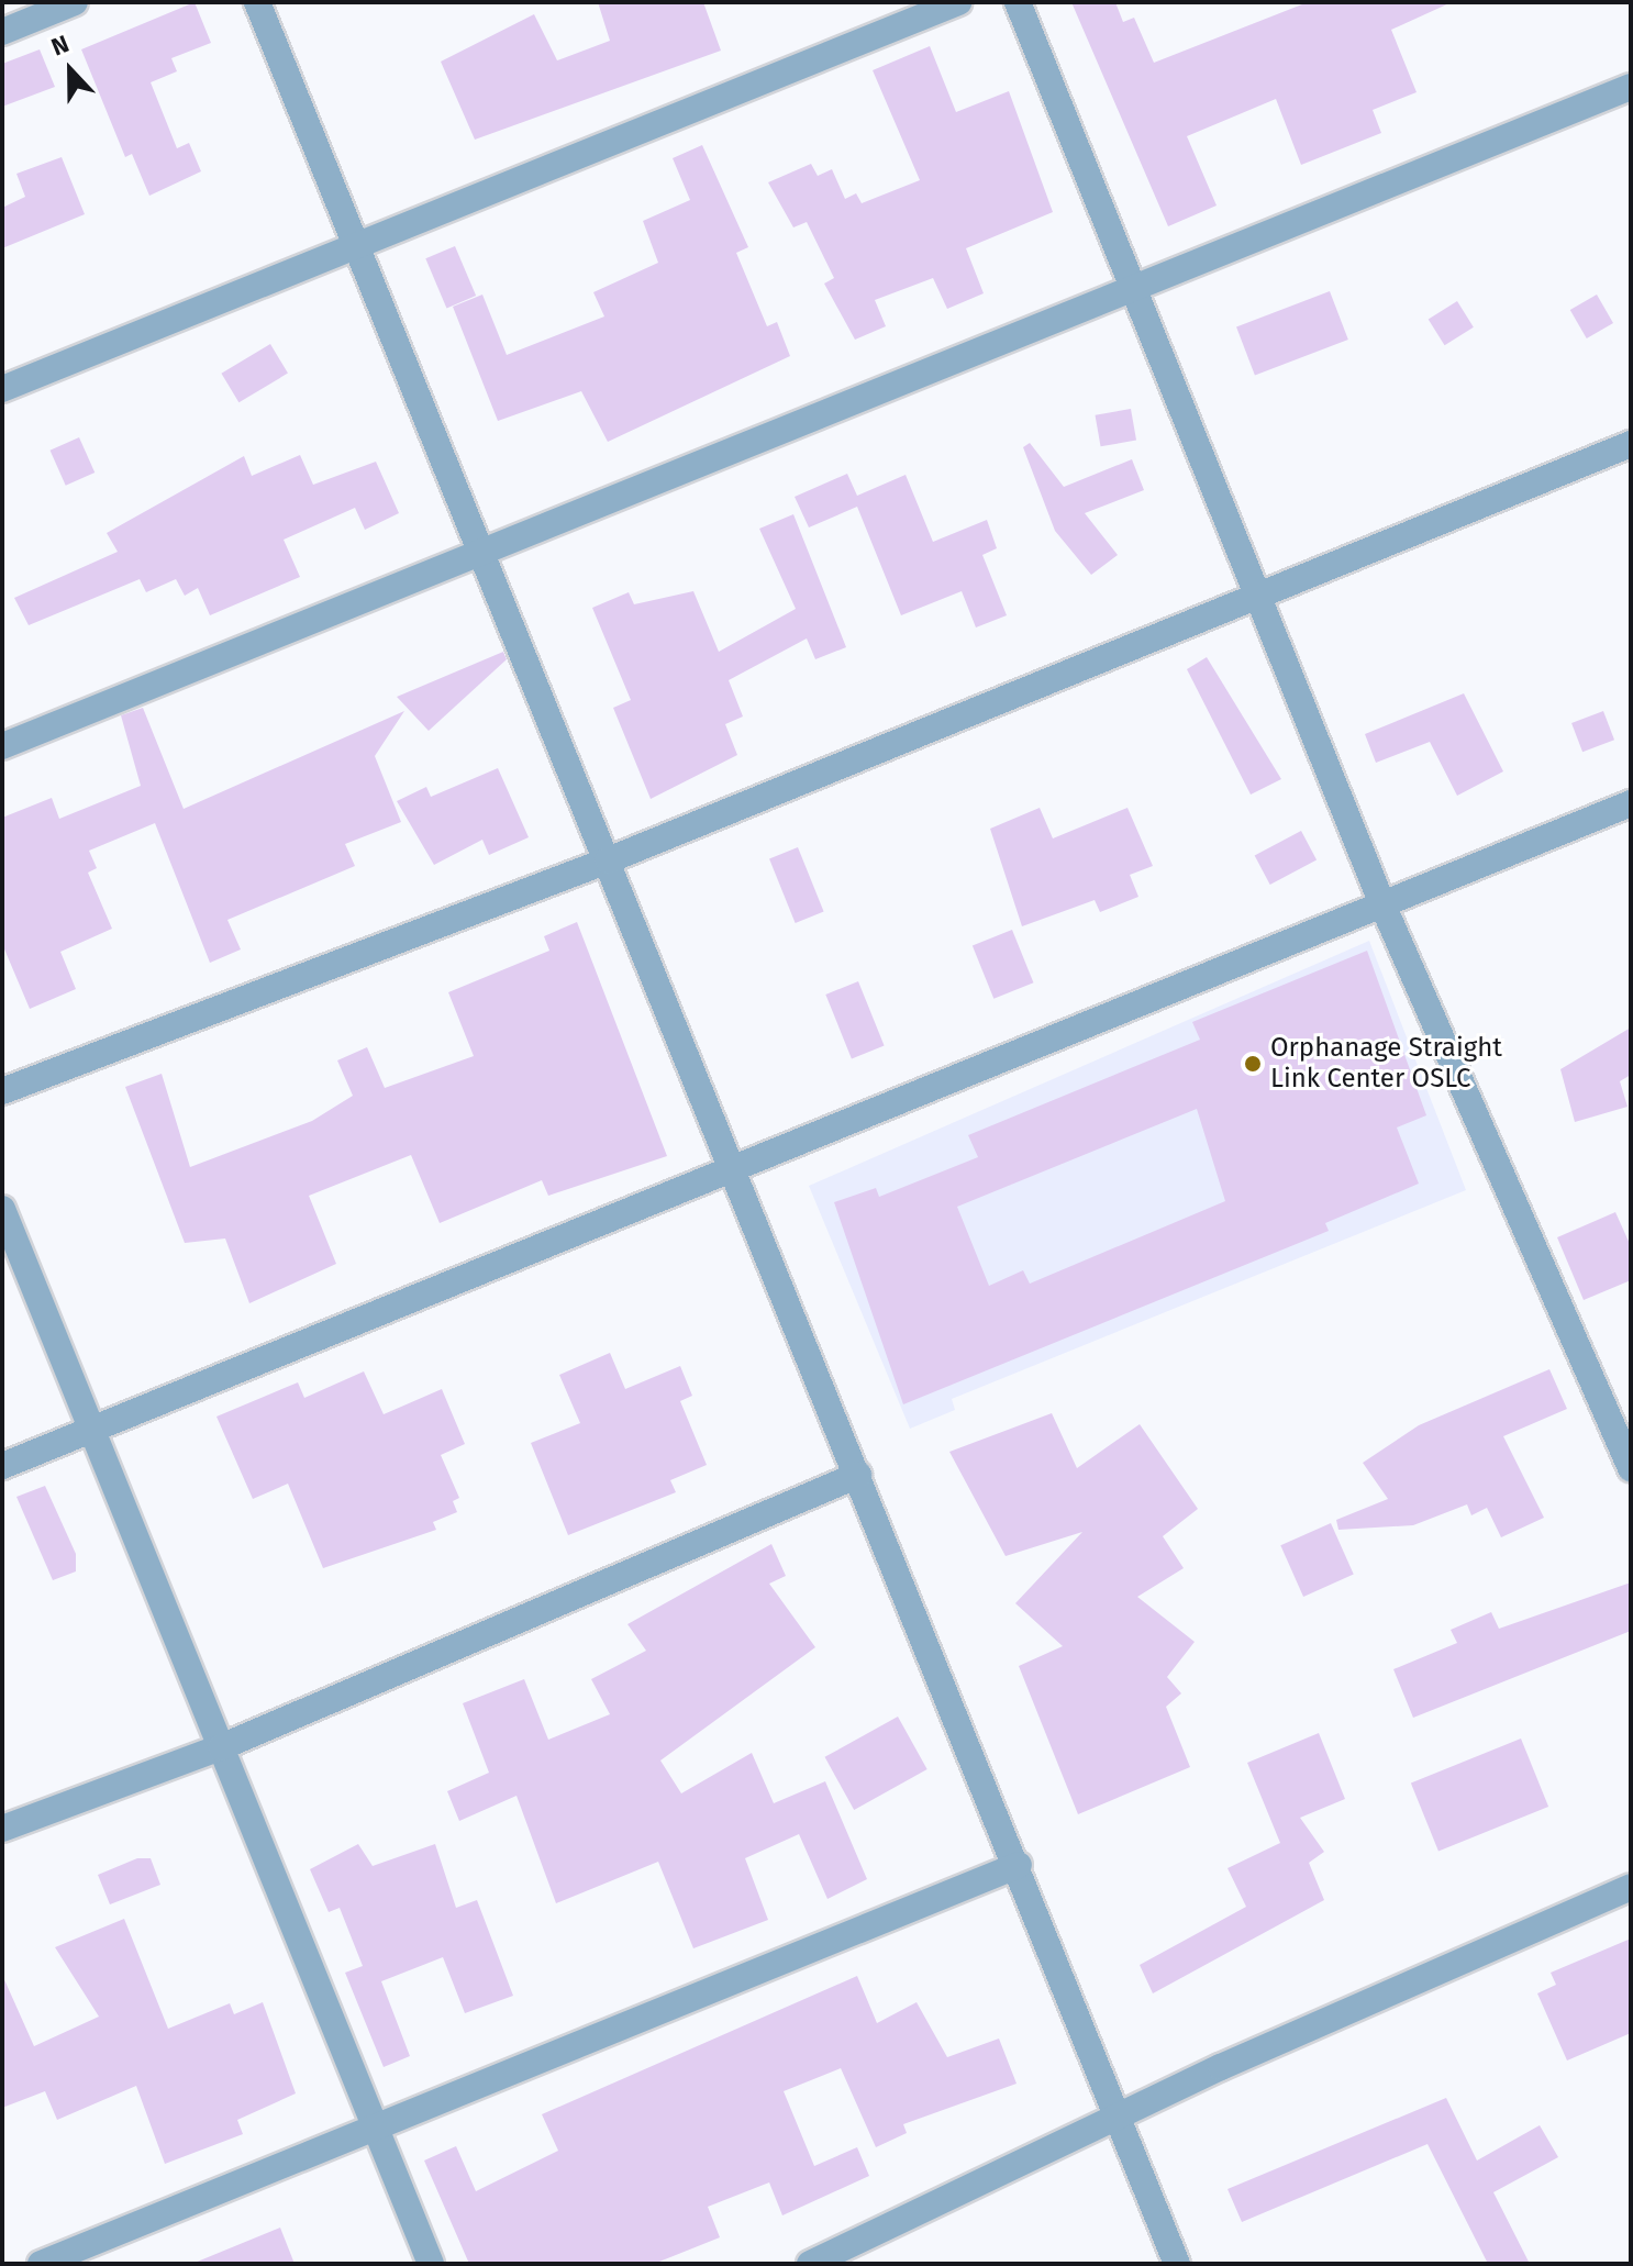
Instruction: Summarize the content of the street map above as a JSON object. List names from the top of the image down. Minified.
{"places":["Orphanage Straight Link Center OSLC"],"north":"top"}
